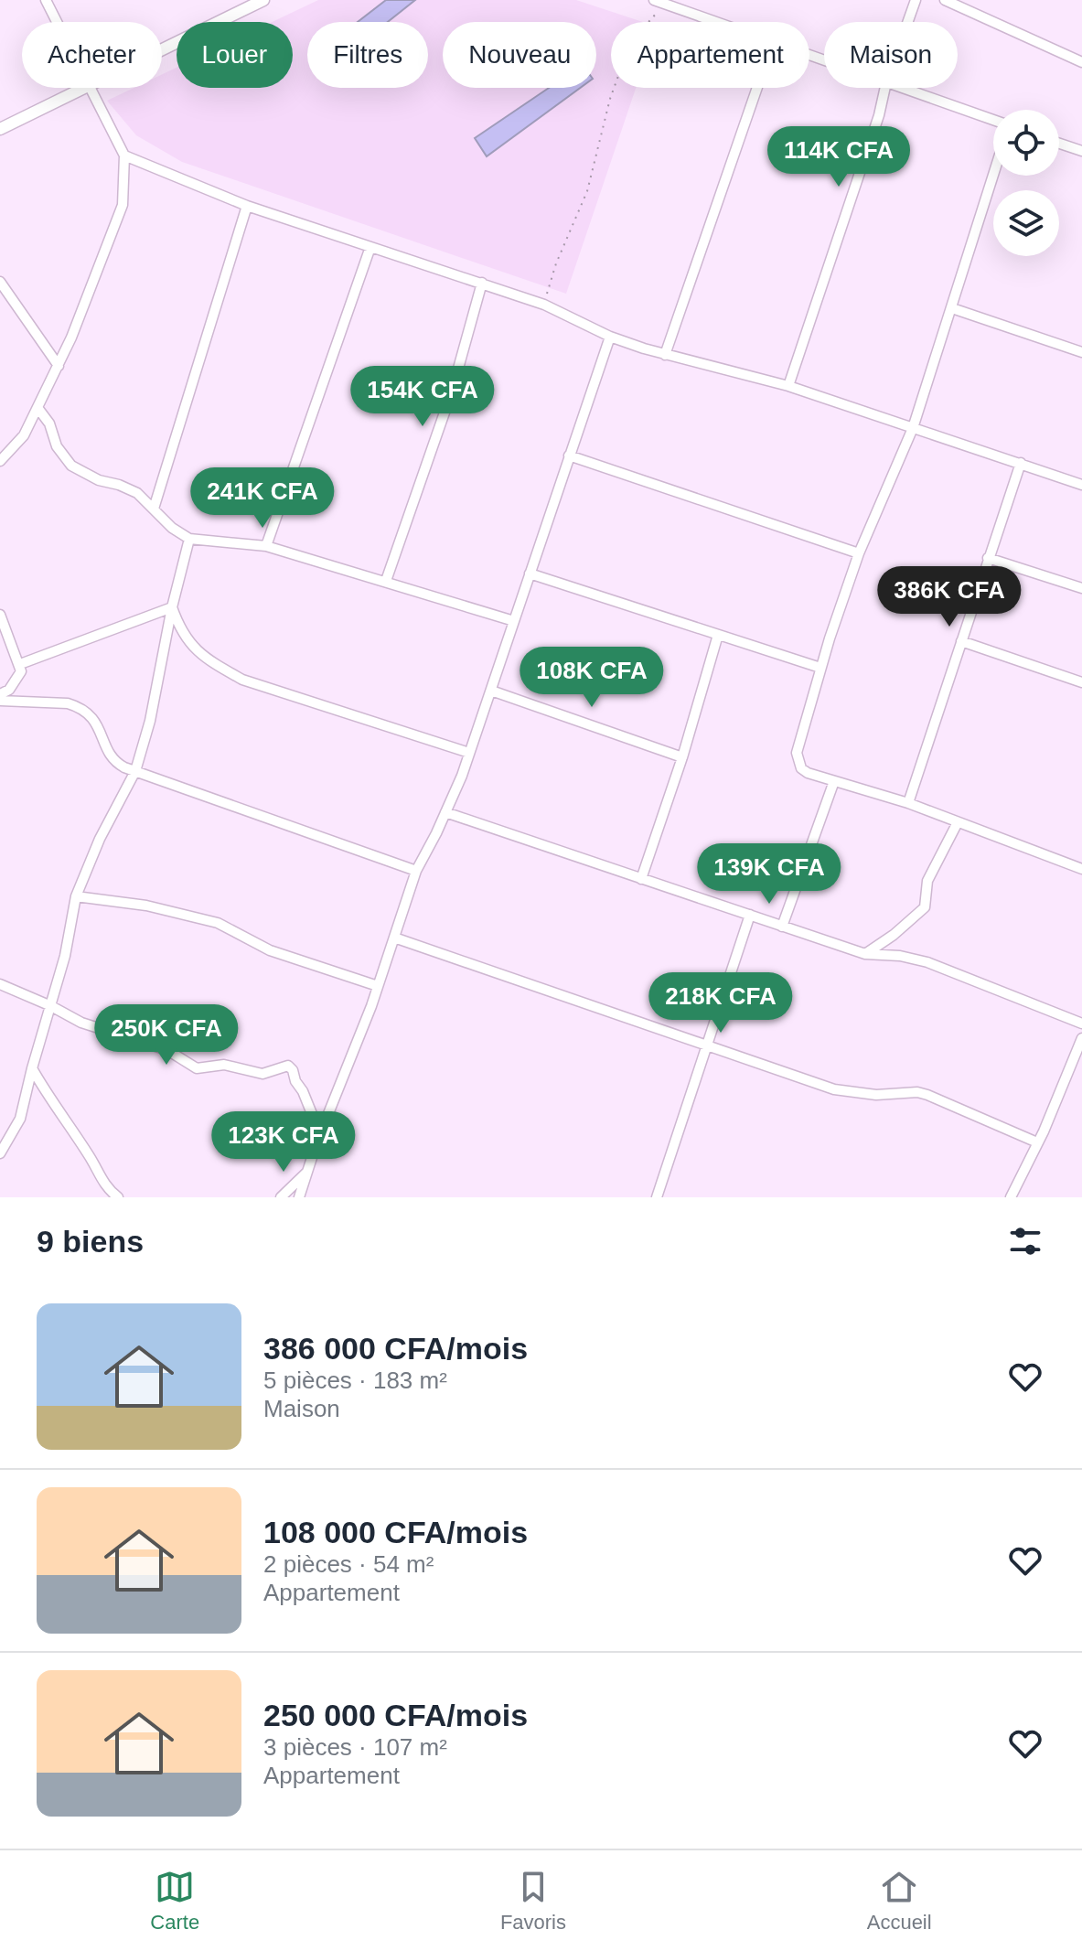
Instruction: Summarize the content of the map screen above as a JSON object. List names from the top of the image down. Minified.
{"page":{"chip":["Acheter","Louer","Filtres","Nouveau","Appartement","Maison"],"price":["114K CFA","154K CFA","241K CFA","386K CFA","108K CFA","139K CFA","218K CFA","250K CFA","123K CFA"],"heading":"9 biens","list":[{"name":"386 000 CFA/mois","note":"5 pièces · 183 m² · Maison"},{"name":"108 000 CFA/mois","note":"2 pièces · 54 m² · Appartement"},{"name":"250 000 CFA/mois","note":"3 pièces · 107 m² · Appartement"}],"tabs":["Carte","Favoris","Accueil"]}}
